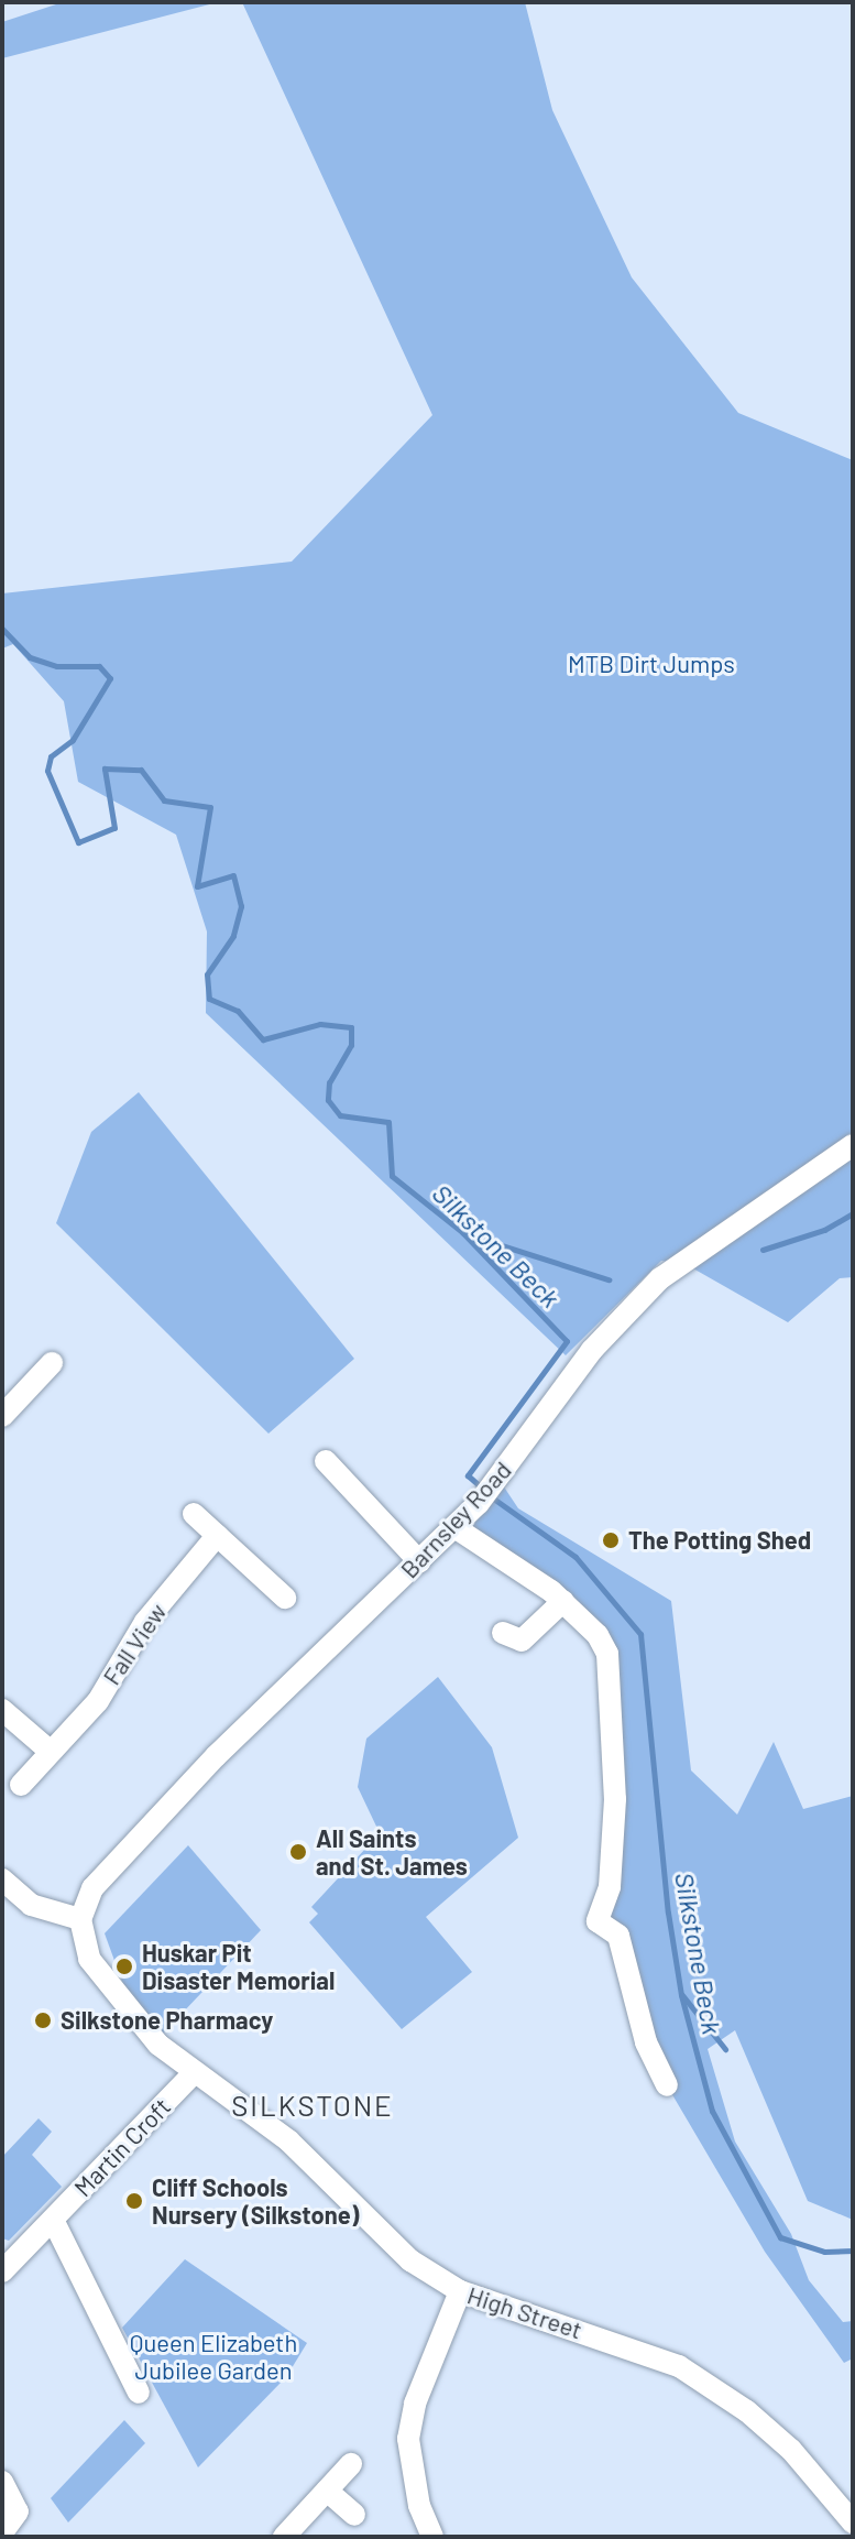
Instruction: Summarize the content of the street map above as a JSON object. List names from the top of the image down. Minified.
{"streets":{"street":["Barnsley Road","Fall View","Martin Croft","High Street"]},"crossings":[["Barnsley Road","High Street"],["Martin Croft","High Street"]],"districts":["SILKSTONE"],"water":["Silkstone Beck"],"parks":["MTB Dirt Jumps","Queen Elizabeth Jubilee Garden"],"places":["The Potting Shed","All Saints and St. James","Huskar Pit Disaster Memorial","Silkstone Pharmacy","Cliff Schools Nursery (Silkstone)"]}
